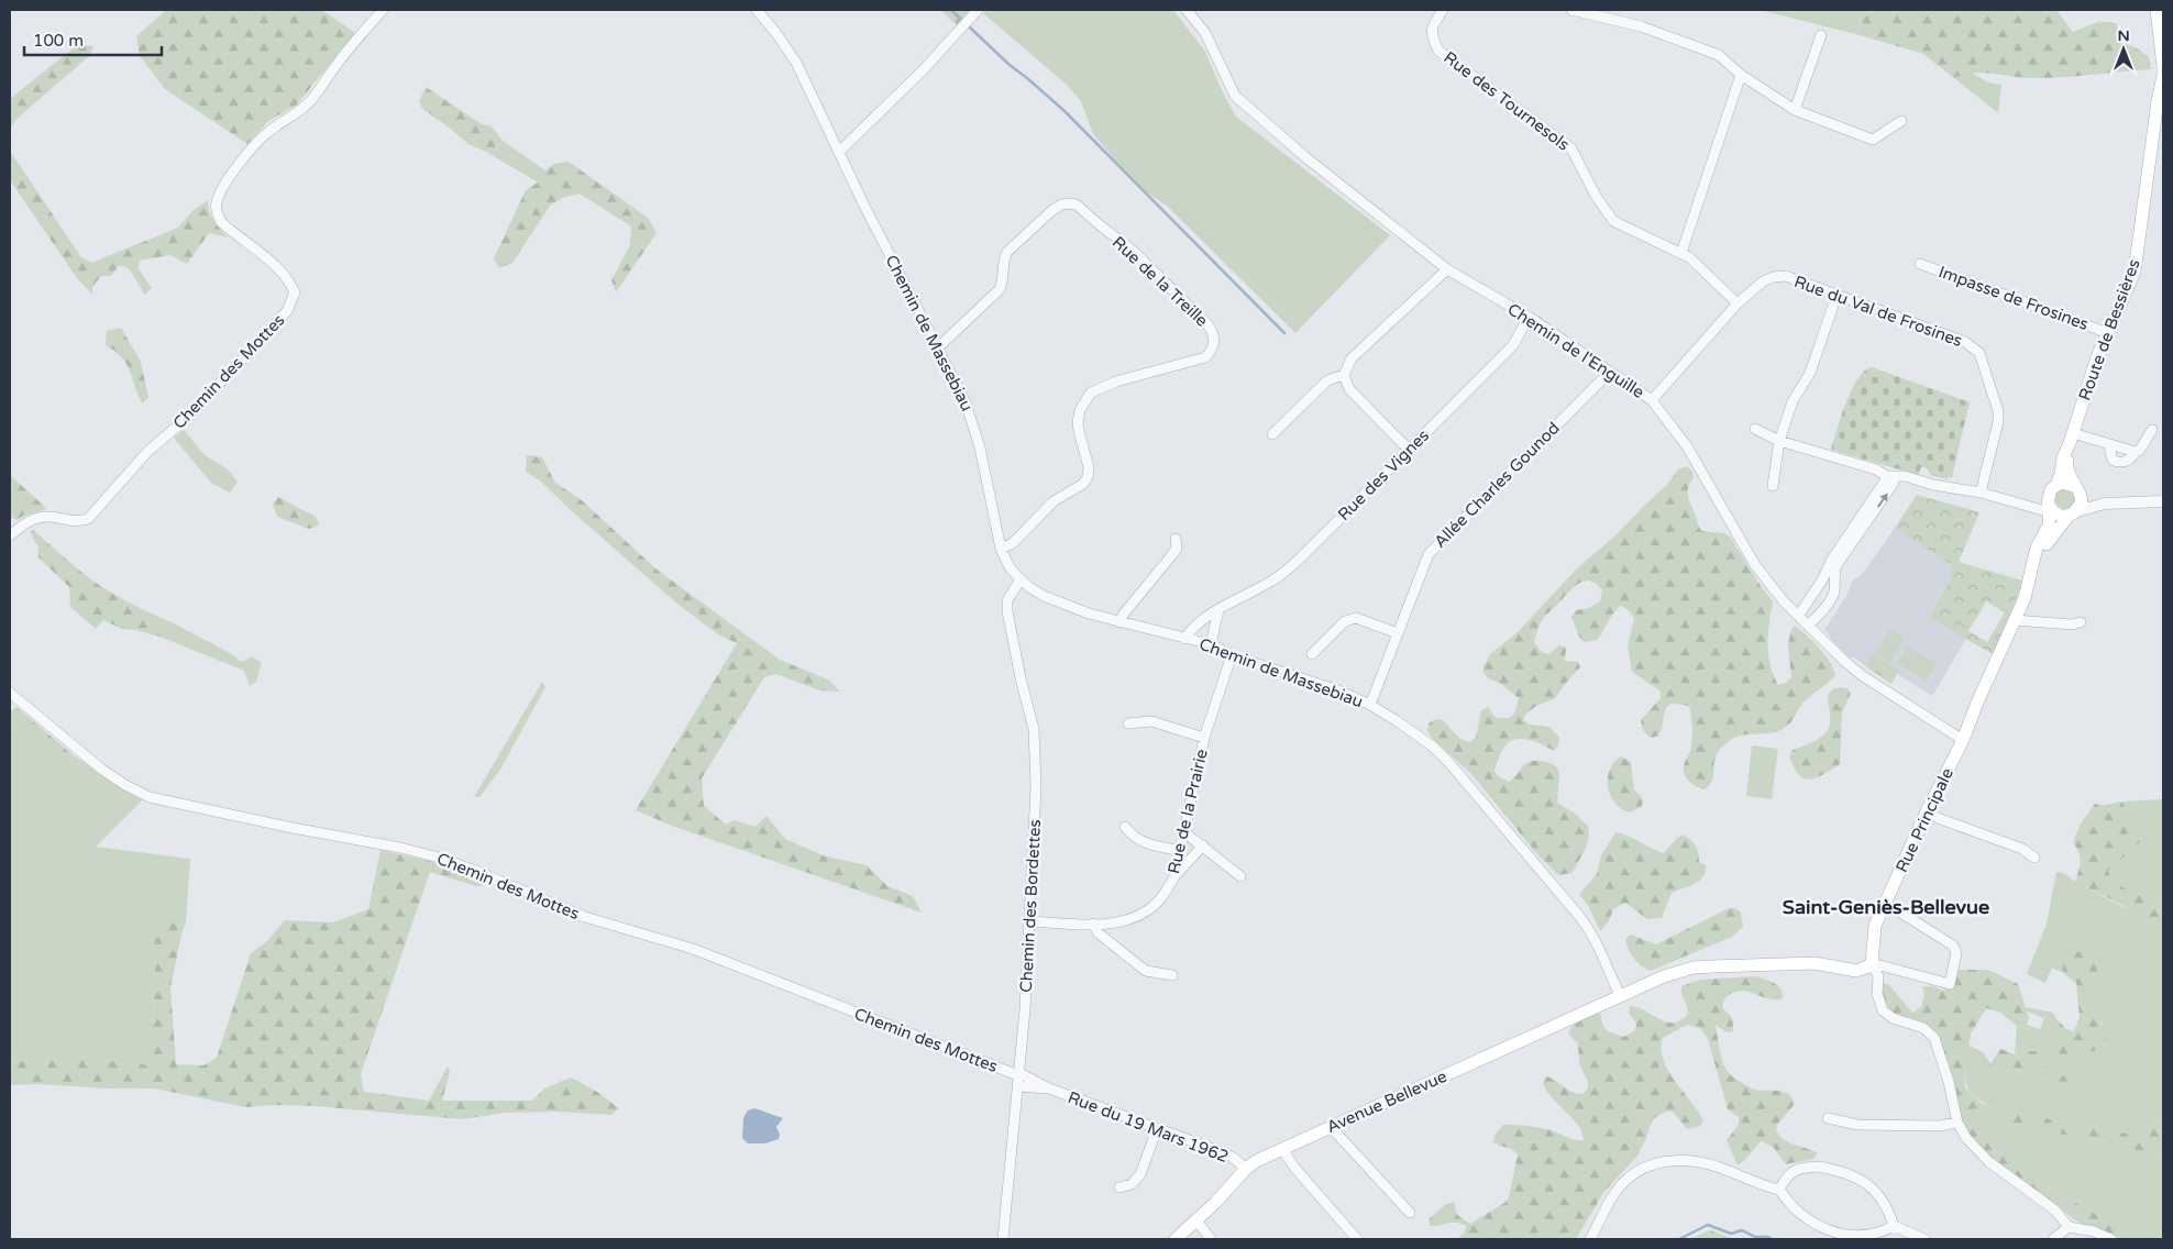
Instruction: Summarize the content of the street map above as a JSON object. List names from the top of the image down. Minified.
{"streets":{"main road":["Route de Bessières","Rue Principale","Avenue Bellevue"],"street":["Rue des Tournesols","Rue de la Treille","Impasse de Frosines","Rue du Val de Frosines","Chemin de Massebiau","Chemin de l'Enguille","Chemin des Mottes","Rue des Vignes","Allée Charles Gounod","Rue de la Prairie","Chemin des Bordettes","Rue du 19 Mars 1962"]},"crossings":[["Rue de la Treille","Chemin de Massebiau"],["Impasse de Frosines","Route de Bessières"],["Rue du Val de Frosines","Chemin de l'Enguille"],["Route de Bessières","Rue Principale"],["Chemin de Massebiau","Rue des Vignes"],["Chemin de Massebiau","Allée Charles Gounod"],["Chemin de Massebiau","Rue de la Prairie"],["Chemin de Massebiau","Chemin des Bordettes"],["Chemin de Massebiau","Avenue Bellevue"],["Chemin de l'Enguille","Rue des Vignes"],["Chemin de l'Enguille","Allée Charles Gounod"],["Chemin de l'Enguille","Rue Principale"],["Chemin des Mottes","Chemin des Bordettes"],["Chemin des Mottes","Rue du 19 Mars 1962"],["Rue de la Prairie","Chemin des Bordettes"],["Chemin des Bordettes","Rue du 19 Mars 1962"],["Avenue Bellevue","Rue du 19 Mars 1962"]],"districts":["Saint-Geniès-Bellevue"],"scale_bar":"100 m","north":"top"}
